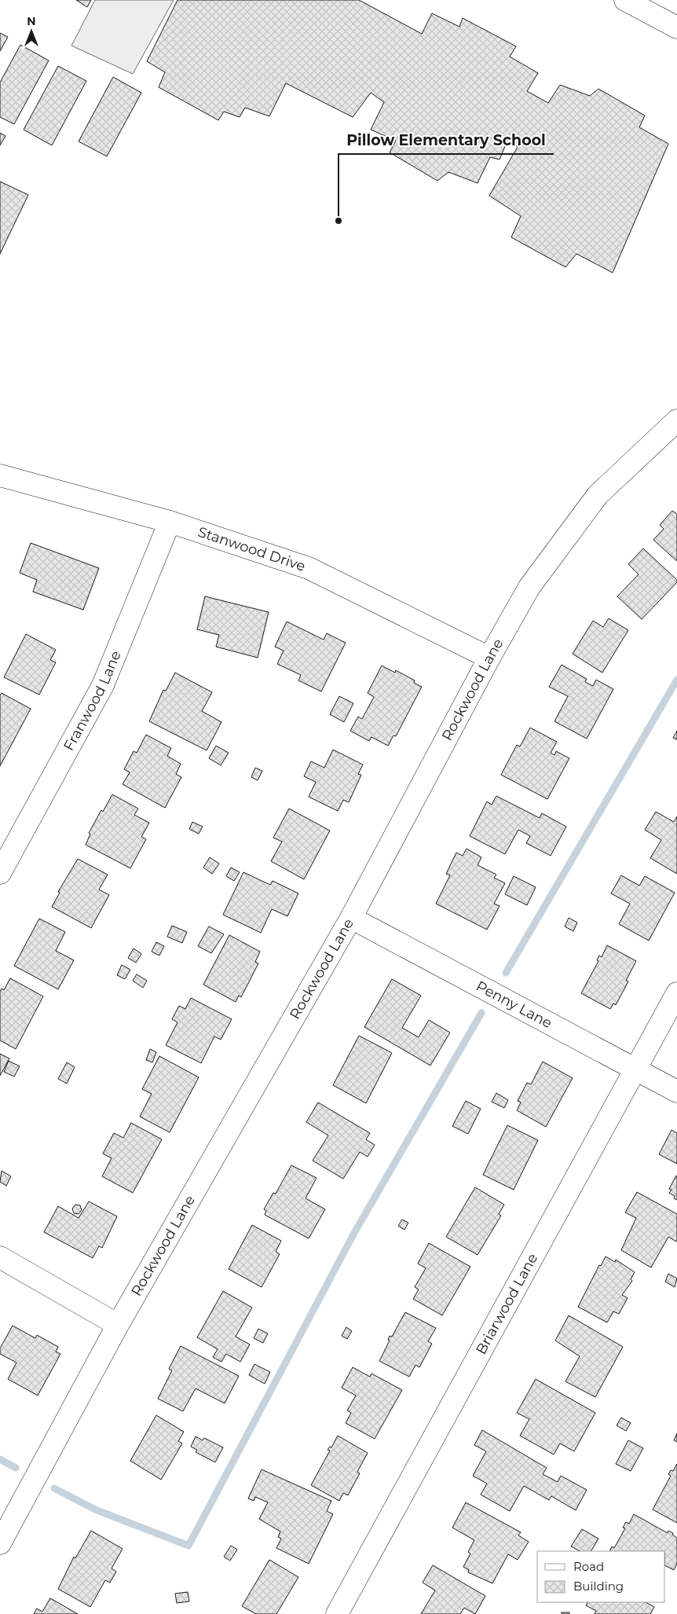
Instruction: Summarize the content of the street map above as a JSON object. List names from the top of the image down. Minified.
{"streets":{"street":["Stanwood Drive","Rockwood Lane","Franwood Lane","Penny Lane","Briarwood Lane"]},"crossings":[["Stanwood Drive","Rockwood Lane"],["Stanwood Drive","Franwood Lane"],["Rockwood Lane","Penny Lane"],["Penny Lane","Briarwood Lane"]],"places":["Pillow Elementary School"],"legend":["Road","Building"],"north":"top"}
